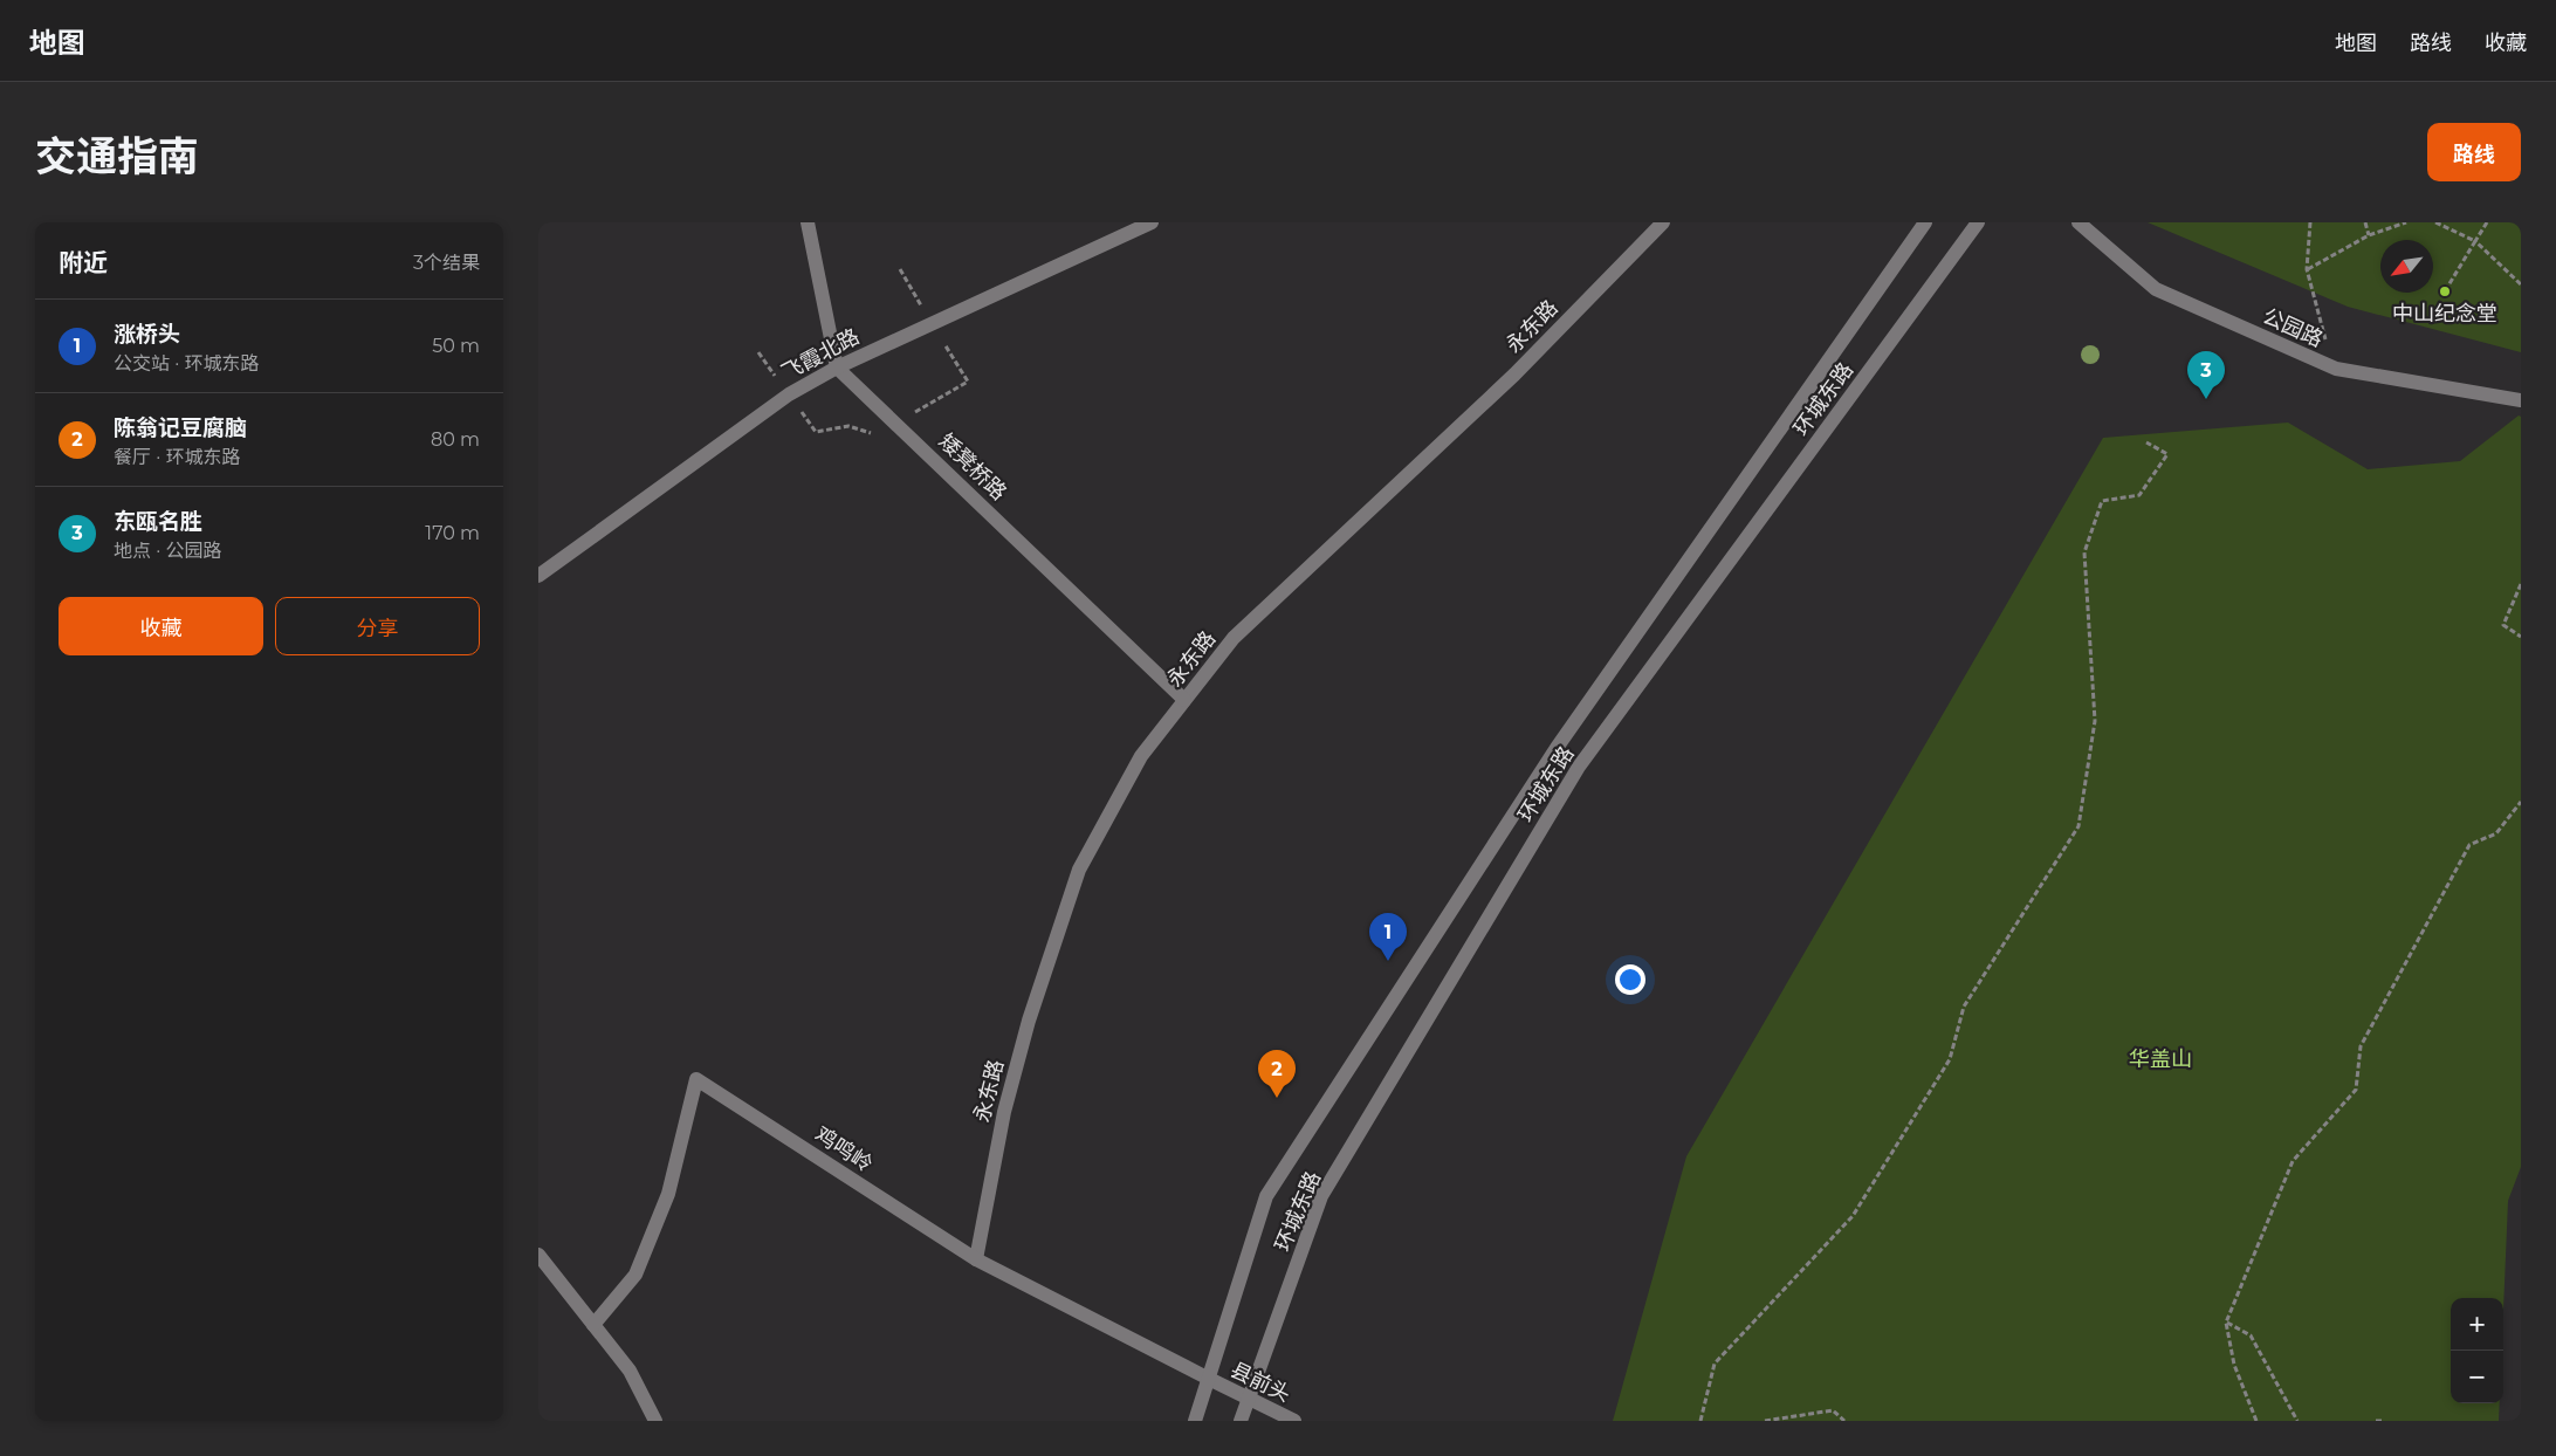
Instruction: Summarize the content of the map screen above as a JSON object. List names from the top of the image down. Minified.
{"streets":{"street":["永东路","公园路","飞霞北路","环城东路","矮凳桥路","鸡鸣岭","县前头"]},"crossings":[["永东路","矮凳桥路"],["永东路","鸡鸣岭"],["飞霞北路","矮凳桥路"],["环城东路","鸡鸣岭"],["环城东路","县前头"],["鸡鸣岭","县前头"]],"parks":["华盖山"],"places":["中山纪念堂"],"north":"bottom left","page":{"header":"地图","nav":["地图","路线","收藏"],"title":"交通指南","buttons":["路线",["收藏","分享"]],"heading":["附近","3个结果"],"list":[{"mark":"1","name":"涨桥头","note":"公交站 · 环城东路","value":"50 m"},{"mark":"2","name":"陈翁记豆腐脑","note":"餐厅 · 环城东路","value":"80 m"},{"mark":"3","name":"东瓯名胜","note":"地点 · 公园路","value":"170 m"}],"pins":["3","1","2"],"map_buttons":["+","−"]}}
